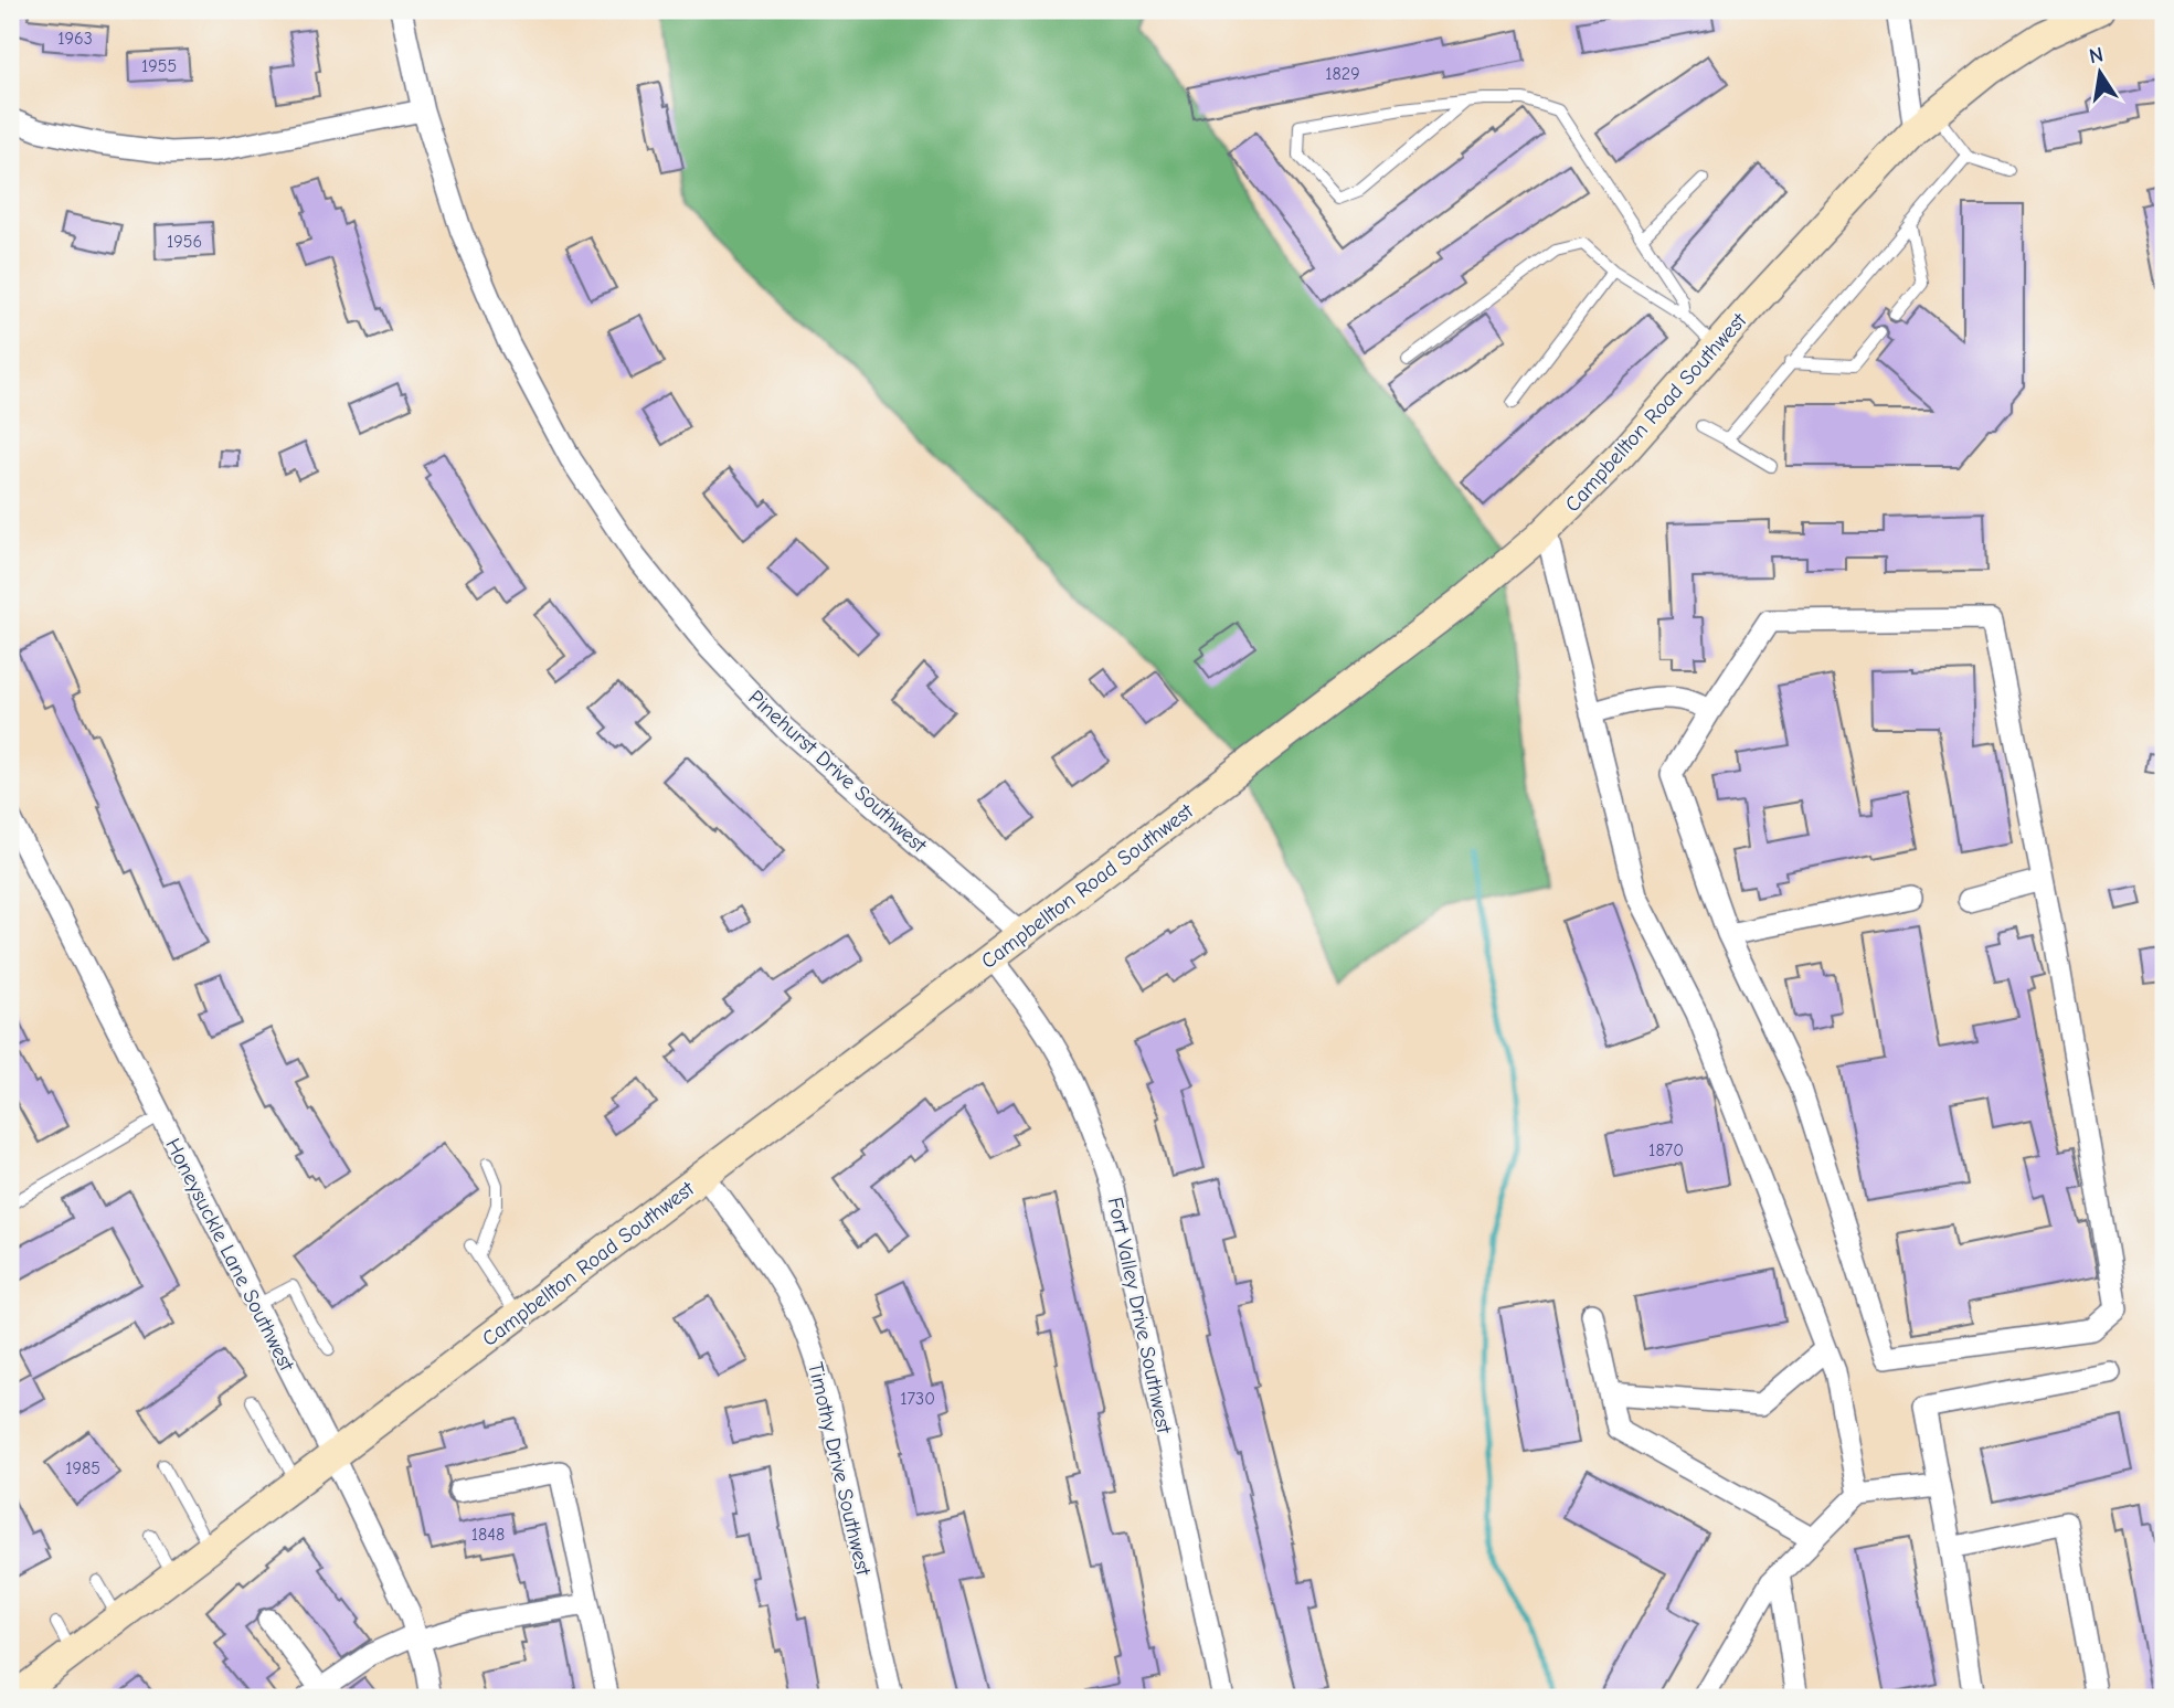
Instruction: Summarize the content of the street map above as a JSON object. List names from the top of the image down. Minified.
{"streets":{"main road":["Campbellton Road Southwest"],"street":["Pinehurst Drive Southwest","Honeysuckle Lane Southwest","Fort Valley Drive Southwest","Timothy Drive Southwest"]},"crossings":[["Campbellton Road Southwest","Pinehurst Drive Southwest"],["Campbellton Road Southwest","Honeysuckle Lane Southwest"],["Campbellton Road Southwest","Fort Valley Drive Southwest"],["Campbellton Road Southwest","Timothy Drive Southwest"]],"house_numbers":["1963","1955","1829","1956","1870","1730","1985","1848"],"north":"top"}
